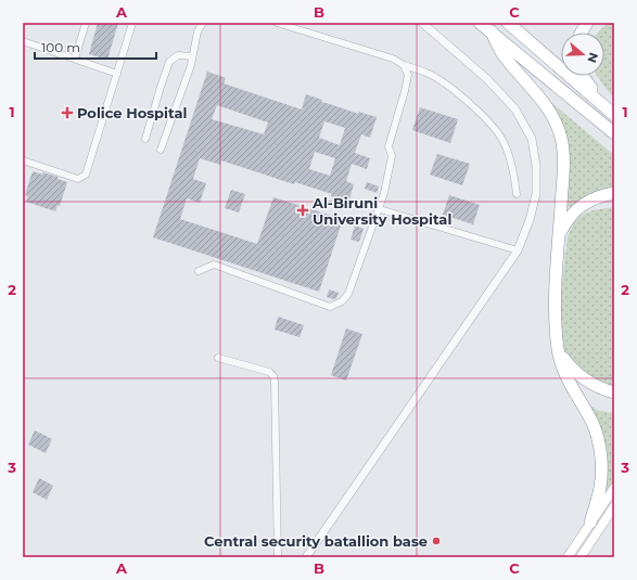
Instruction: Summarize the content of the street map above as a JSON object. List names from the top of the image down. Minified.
{"places":{"health":["Police Hospital","Al-Biruni University Hospital"],"other":["Central security batallion base"]},"scale_bar":"100 m","north":"right","grid":{"columns":["A","B","C"],"rows":["1","2","3"]}}
